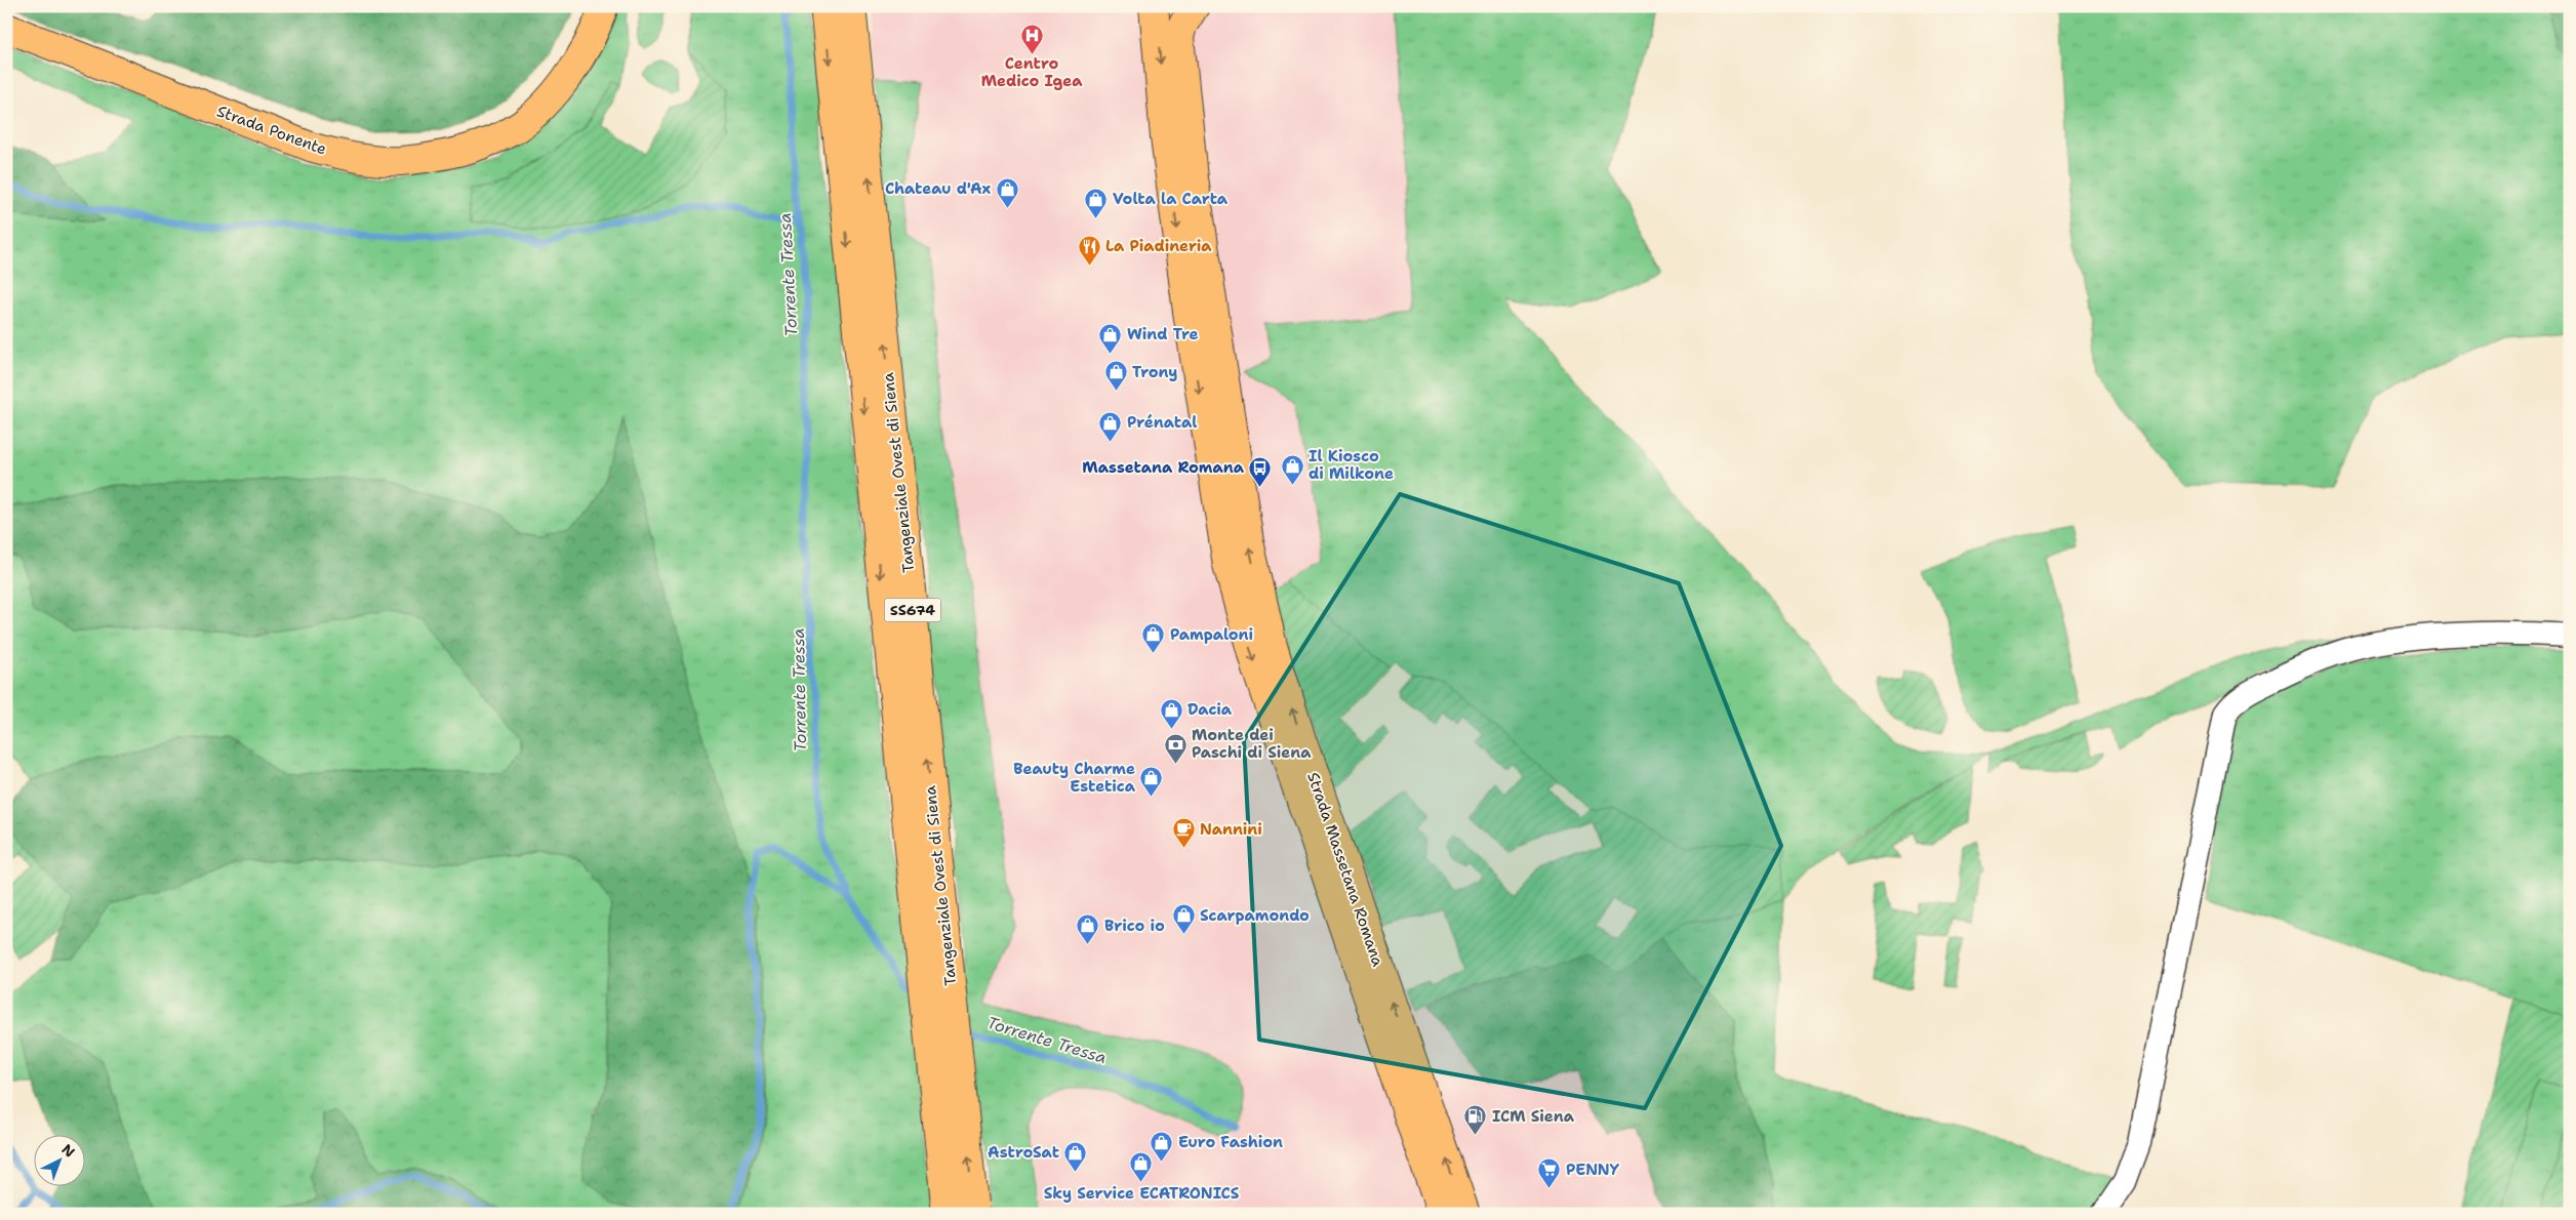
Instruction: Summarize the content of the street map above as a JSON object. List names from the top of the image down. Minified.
{"streets":{"main road":["Strada Ponente","Tangenziale Ovest di Siena","SS674","Strada Massetana Romana"]},"water":["Torrente Tressa"],"places":{"hospital":["Centro Medico Igea"],"shop":["Chateau d'Ax","Volta la Carta","Wind Tre","Trony","Prénatal","Il Kiosco di Milkone","Pampaloni","Dacia","Beauty Charme Estetica","Scarpamondo","Brico io","Euro Fashion","AstroSat","Sky Service ECATRONICS"],"restaurant":["La Piadineria"],"bus stop":["Massetana Romana"],"bank":["Monte dei Paschi di Siena"],"cafe":["Nannini"],"fuel station":["ICM Siena"],"supermarket":["PENNY"]},"north":"top right"}
